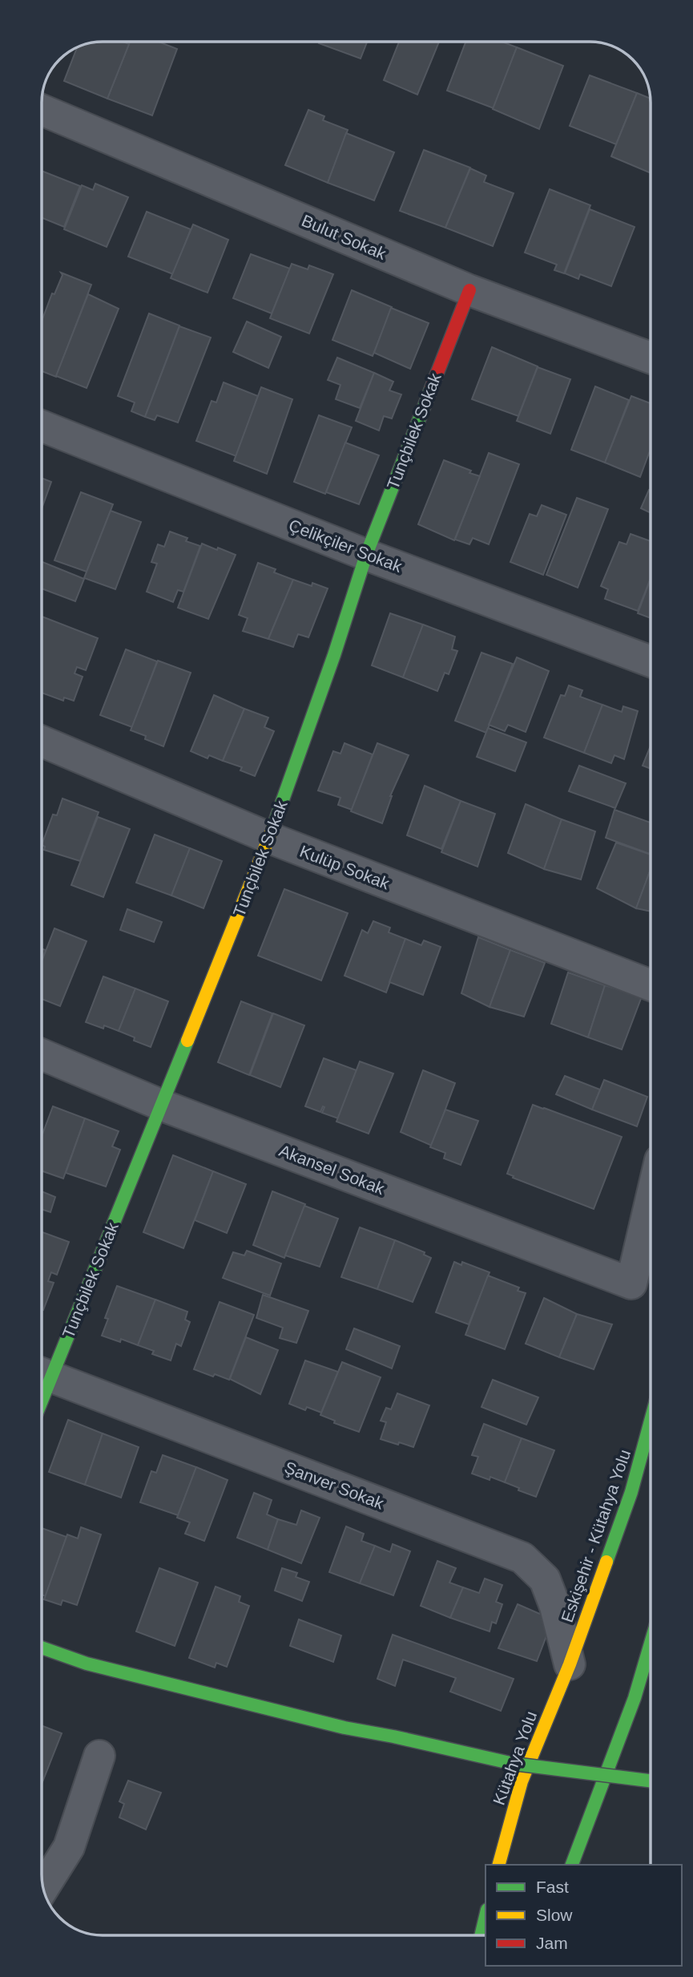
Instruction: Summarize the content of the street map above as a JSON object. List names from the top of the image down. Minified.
{"streets":{"main road":["Tunçbilek Sokak","Eskişehir - Kütahya Yolu","Kütahya Yolu"],"street":["Bulut Sokak","Çelikçiler Sokak","Kulüp Sokak","Akansel Sokak","Şanver Sokak"]},"crossings":[["Bulut Sokak","Tunçbilek Sokak"],["Tunçbilek Sokak","Çelikçiler Sokak"],["Tunçbilek Sokak","Kulüp Sokak"],["Tunçbilek Sokak","Akansel Sokak"],["Tunçbilek Sokak","Şanver Sokak"],["Şanver Sokak","Eskişehir - Kütahya Yolu"],["Şanver Sokak","Kütahya Yolu"],["Eskişehir - Kütahya Yolu","Kütahya Yolu"]],"legend":["Fast","Slow","Jam"]}
